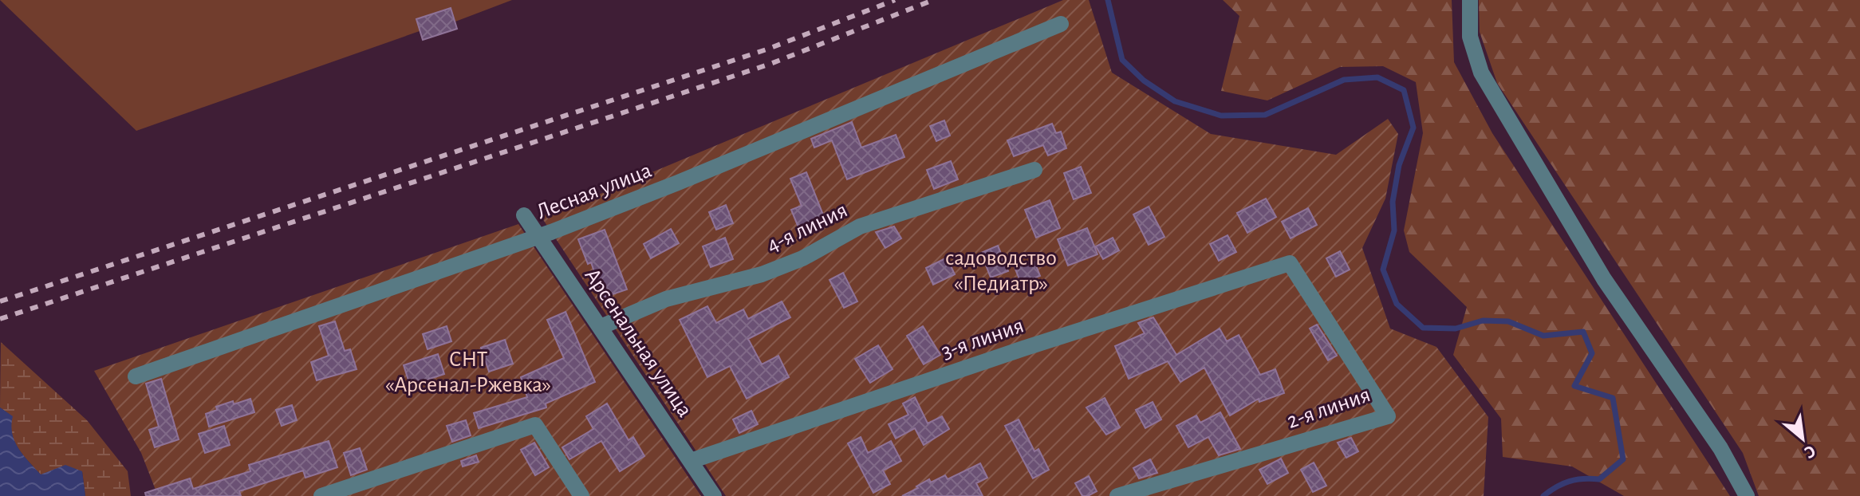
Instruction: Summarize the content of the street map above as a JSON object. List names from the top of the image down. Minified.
{"streets":{"street":["Лесная улица","4-я линия","3-я линия","Арсенальная улица","2-я линия"]},"crossings":[["Лесная улица","Арсенальная улица"],["4-я линия","Арсенальная улица"],["3-я линия","Арсенальная улица"],["3-я линия","2-я линия"]],"parks":["садоводство «Педиатр»","СНТ «Арсенал-Ржевка»"],"north":"bottom right"}
